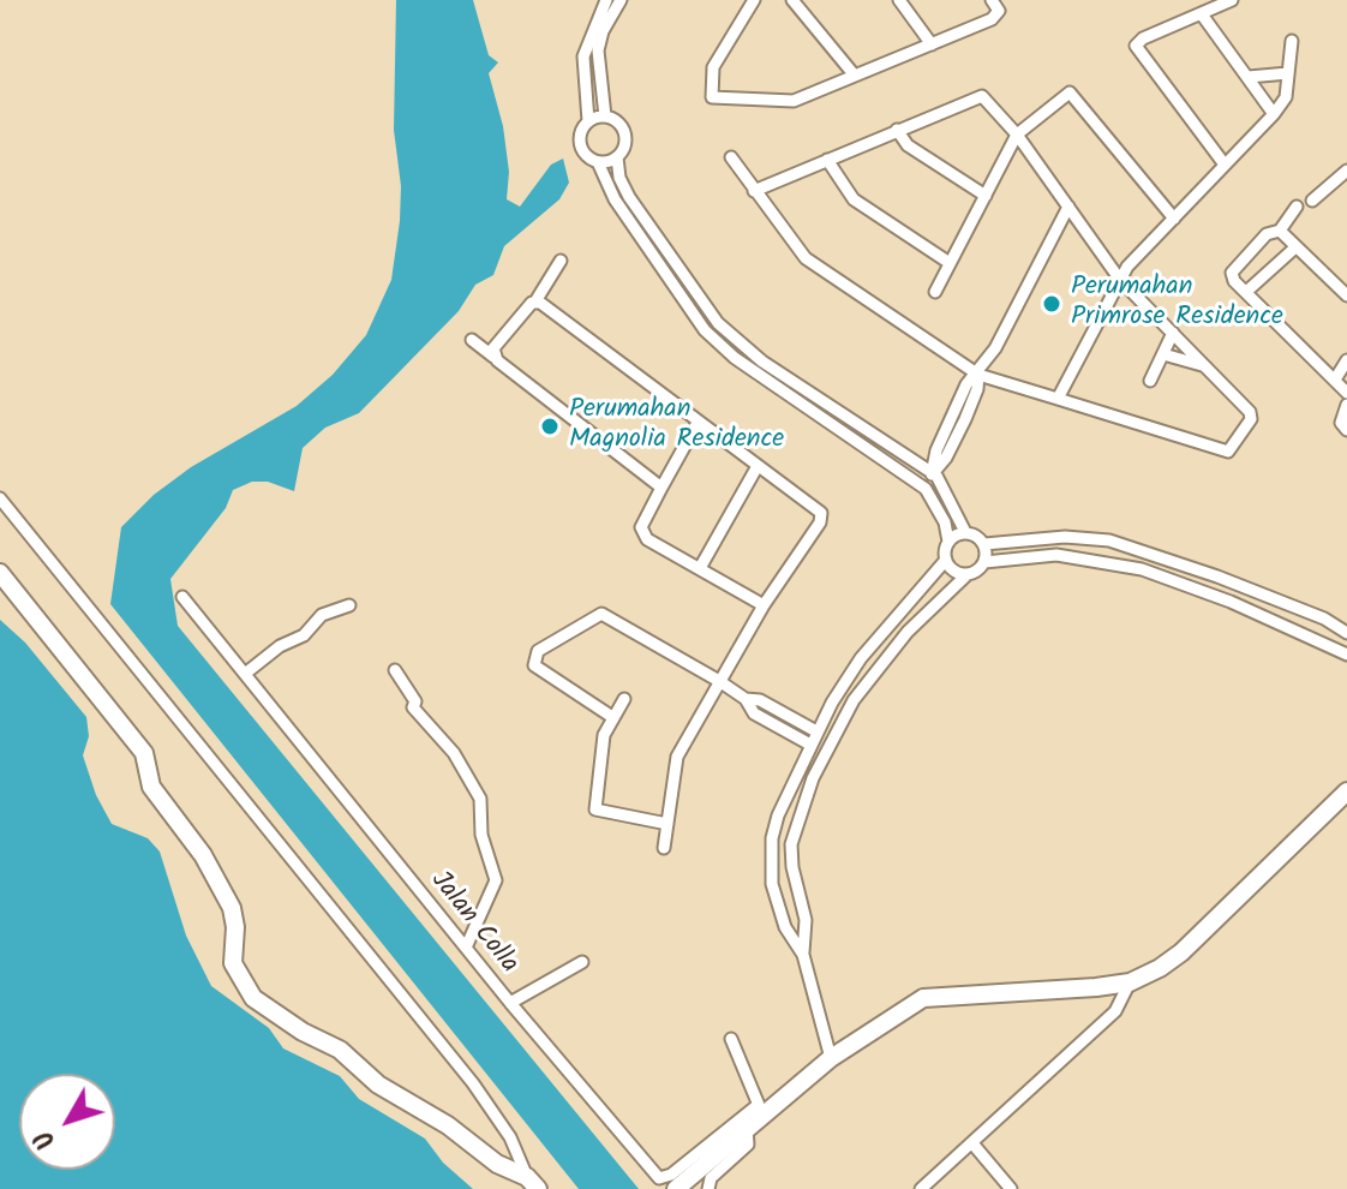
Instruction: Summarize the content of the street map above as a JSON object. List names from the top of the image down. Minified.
{"streets":{"street":["Jalan Colla"]},"places":["Perumahan Primrose Residence","Perumahan Magnolia Residence"],"north":"bottom left"}
